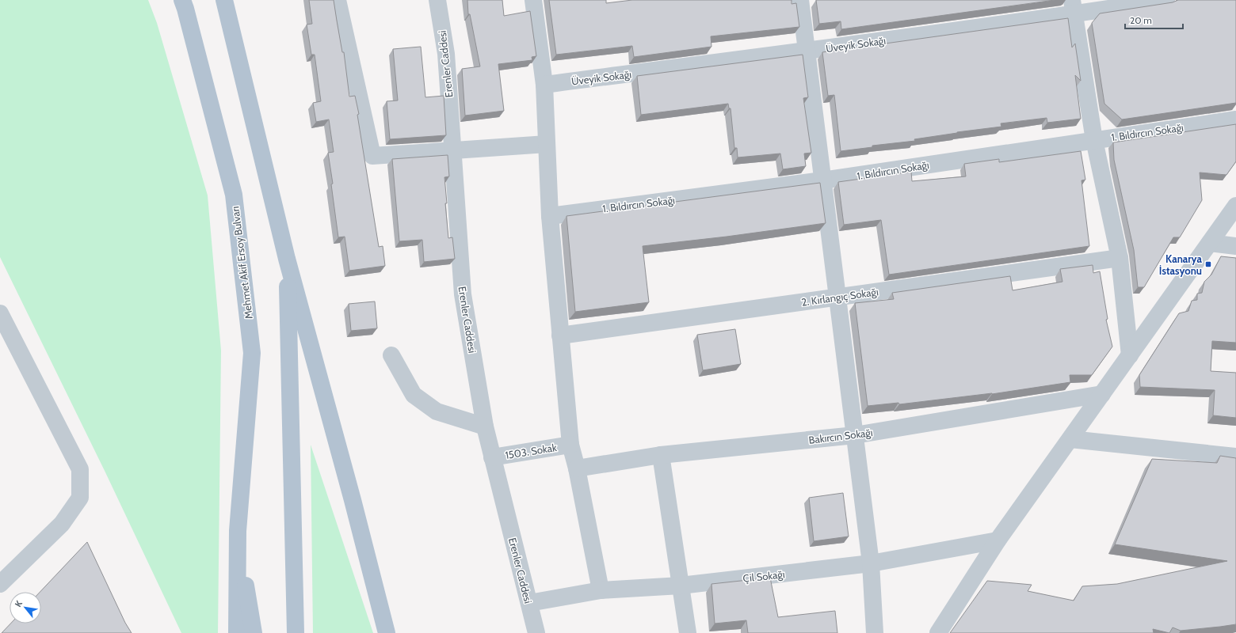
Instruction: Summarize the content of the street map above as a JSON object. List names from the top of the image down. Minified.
{"streets":{"main road":["Mehmet Akif Ersoy Bulvarı"],"street":["Üveyik Sokağı","Erenler Caddesi","1. Bıldırcın Sokağı","2. Kırlangıç Sokağı","Bakırcın Sokağı","1503. Sokak","Çil Sokağı"]},"crossings":[["Erenler Caddesi","1503. Sokak"],["Erenler Caddesi","Çil Sokağı"]],"places":{"transit":["Kanarya İstasyonu"]},"scale_bar":"20 m","north":"top left"}
